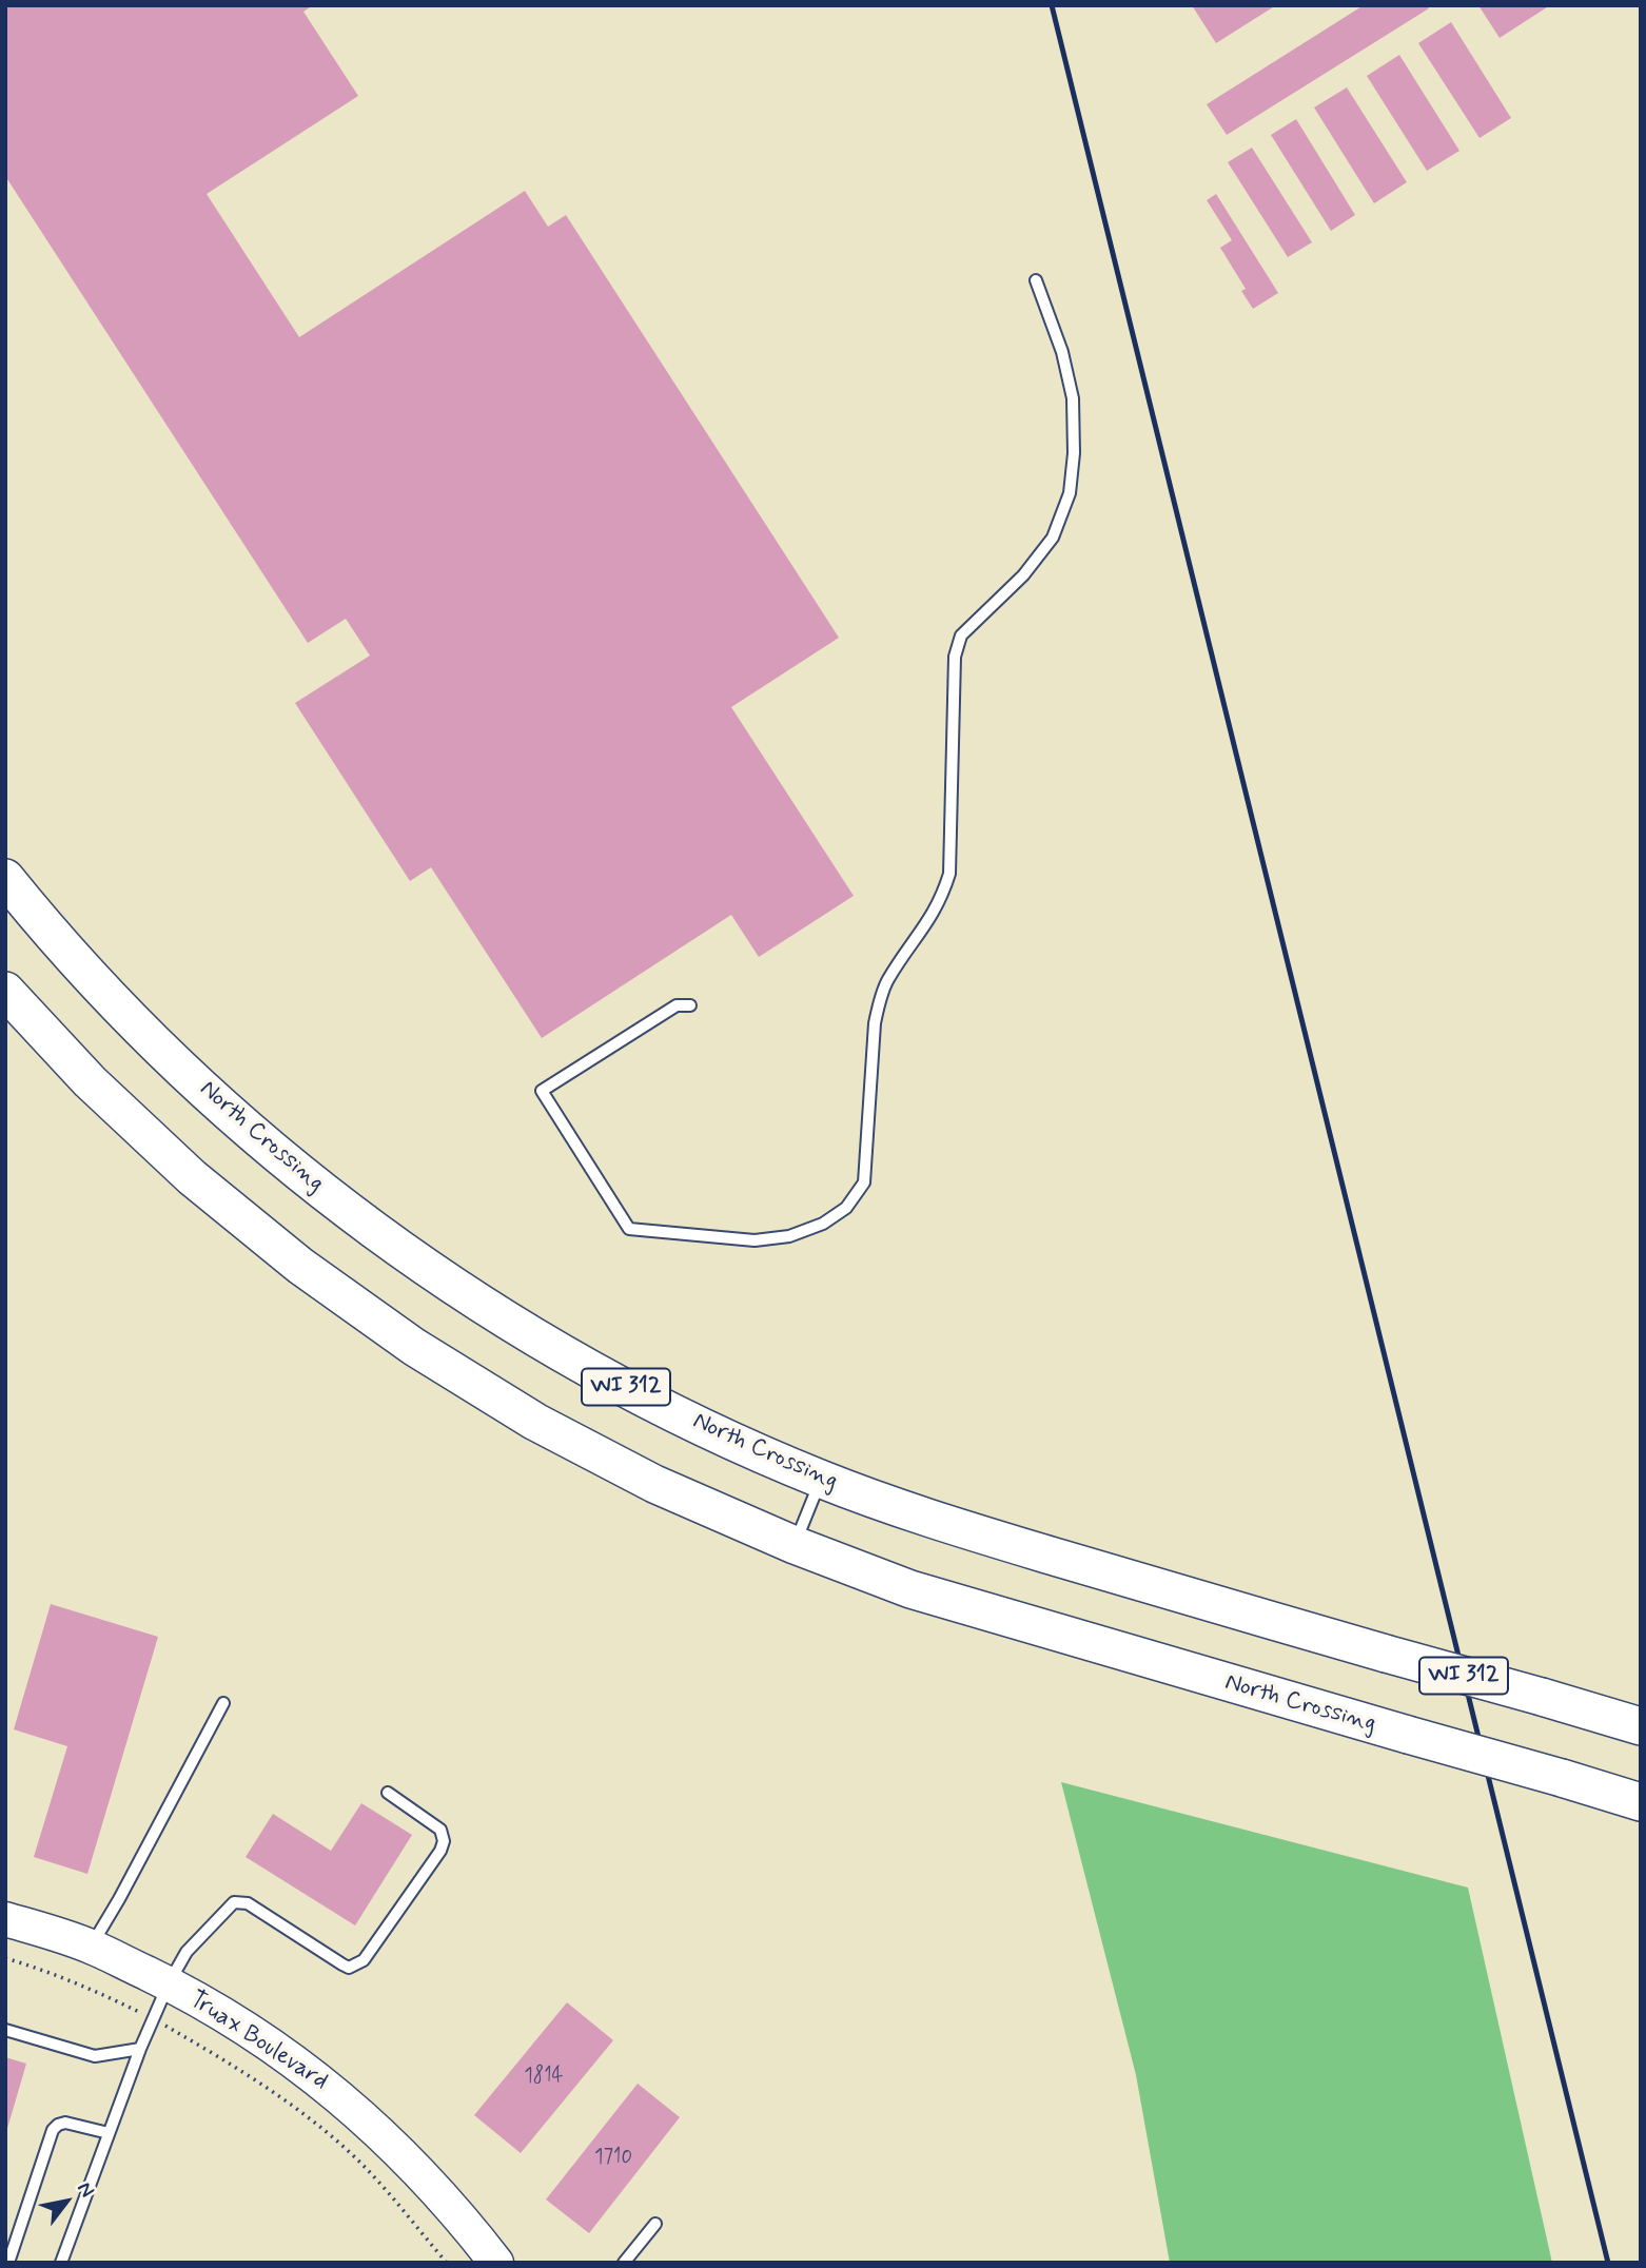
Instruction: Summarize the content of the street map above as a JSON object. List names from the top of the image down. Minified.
{"streets":{"main road":["North Crossing","WI 312","Truax Boulevard"]},"house_numbers":["1814","1710"],"north":"top right"}
